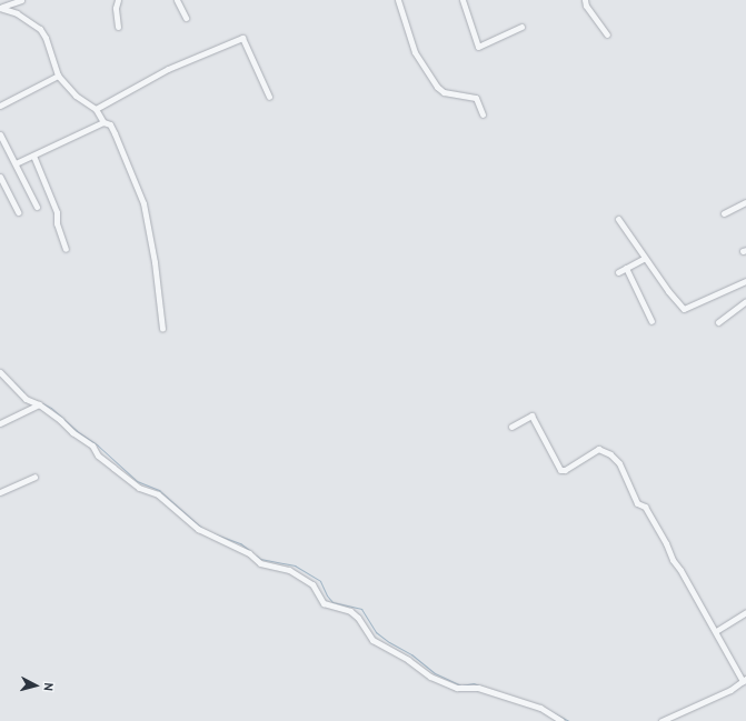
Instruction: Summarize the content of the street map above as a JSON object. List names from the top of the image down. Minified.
{"north":"right"}
